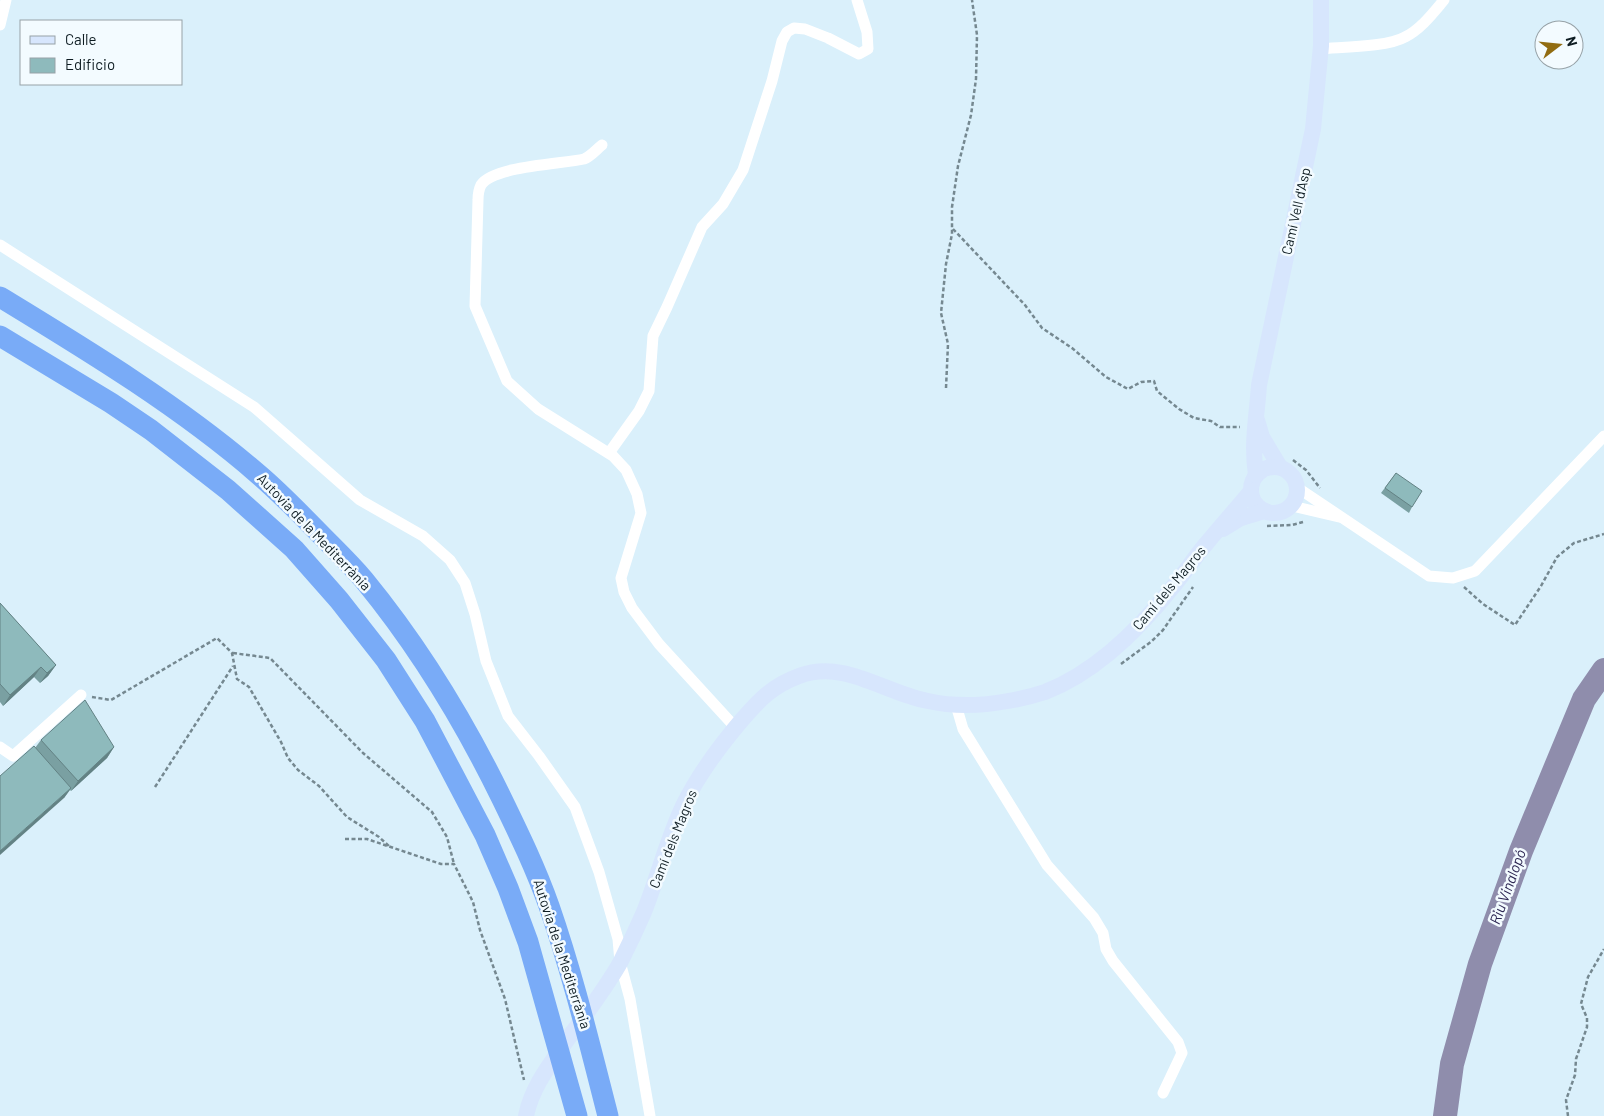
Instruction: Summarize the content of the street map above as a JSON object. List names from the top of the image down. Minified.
{"streets":{"highway":["Autovia de la Mediterrània"],"street":["Camí Vell d'Asp","Camí dels Magros"]},"crossings":[["Camí Vell d'Asp","Camí dels Magros"]],"water":["Riu Vinalopó"],"legend":["Calle","Edificio"],"north":"right"}
